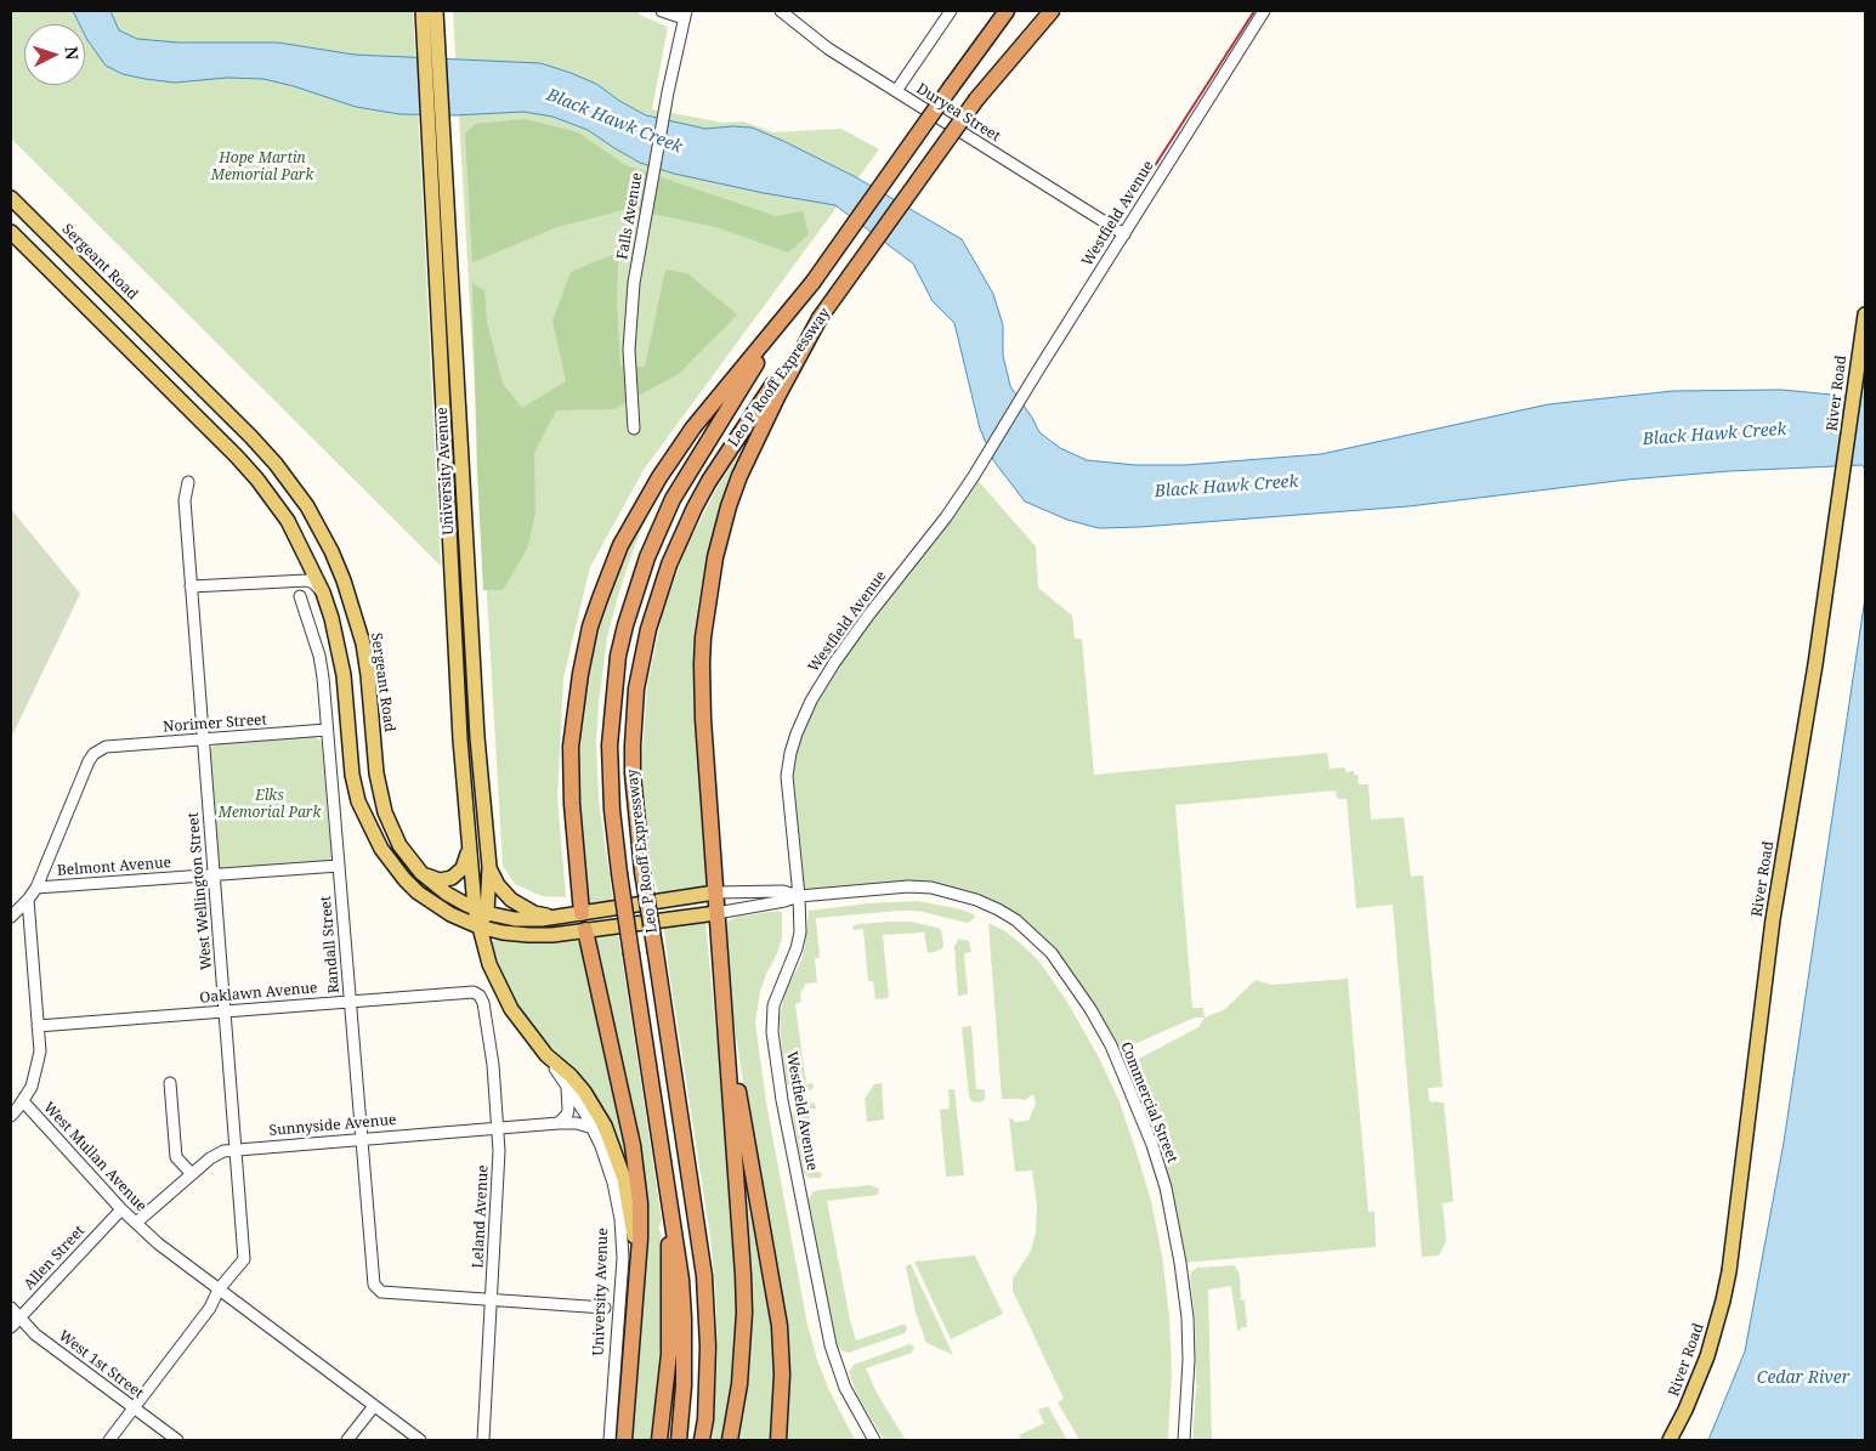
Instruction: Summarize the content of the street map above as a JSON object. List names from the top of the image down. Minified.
{"streets":{"highway":["Leo P Rooff Expressway"],"main road":["Sergeant Road","River Road","University Avenue"],"street":["Duryea Street","Westfield Avenue","Falls Avenue","Norimer Street","Belmont Avenue","West Wellington Street","Randall Street","Oaklawn Avenue","Commercial Street","Sunnyside Avenue","West Mullan Avenue","Leland Avenue","Allen Street","West 1st Street"]},"crossings":[["Duryea Street","Westfield Avenue"],["Westfield Avenue","Commercial Street"],["Sergeant Road","University Avenue"],["University Avenue","Sunnyside Avenue"],["Norimer Street","Belmont Avenue"],["Norimer Street","West Wellington Street"],["Norimer Street","Randall Street"],["Belmont Avenue","West Wellington Street"],["Belmont Avenue","Randall Street"],["West Wellington Street","Oaklawn Avenue"],["West Wellington Street","Sunnyside Avenue"],["West Wellington Street","West Mullan Avenue"],["West Wellington Street","West 1st Street"],["Randall Street","Oaklawn Avenue"],["Randall Street","Sunnyside Avenue"],["Randall Street","Leland Avenue"],["Oaklawn Avenue","West Mullan Avenue"],["Oaklawn Avenue","Leland Avenue"],["Sunnyside Avenue","West Mullan Avenue"],["Sunnyside Avenue","Leland Avenue"],["West Mullan Avenue","Allen Street"],["Allen Street","West 1st Street"]],"water":["Black Hawk Creek","Cedar River"],"parks":["Hope Martin Memorial Park","Elks Memorial Park"],"north":"right"}
